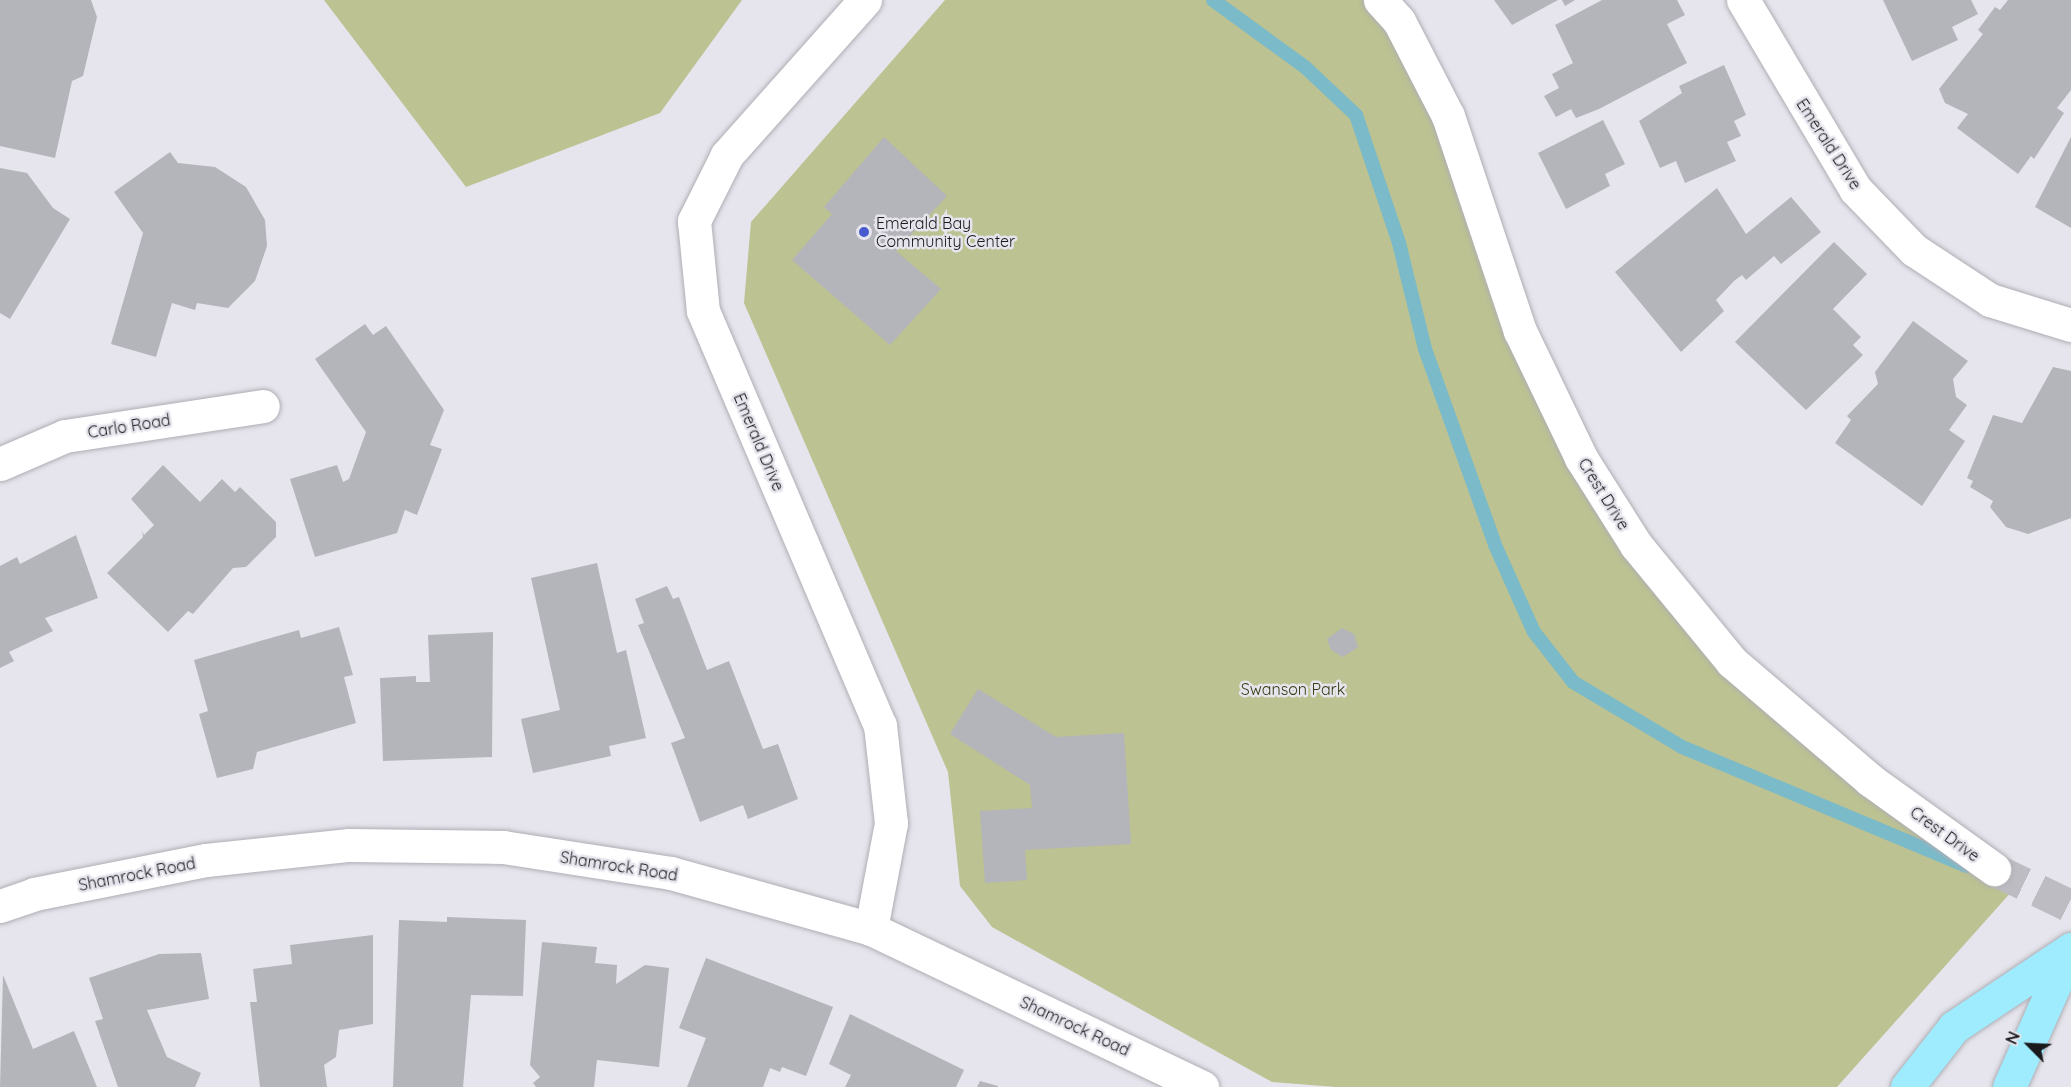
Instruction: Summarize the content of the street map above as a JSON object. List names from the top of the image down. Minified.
{"streets":{"street":["Emerald Drive","Carlo Road","Crest Drive","Shamrock Road"]},"crossings":[["Emerald Drive","Shamrock Road"]],"parks":["Swanson Park"],"places":["Emerald Bay Community Center"],"north":"top left"}
